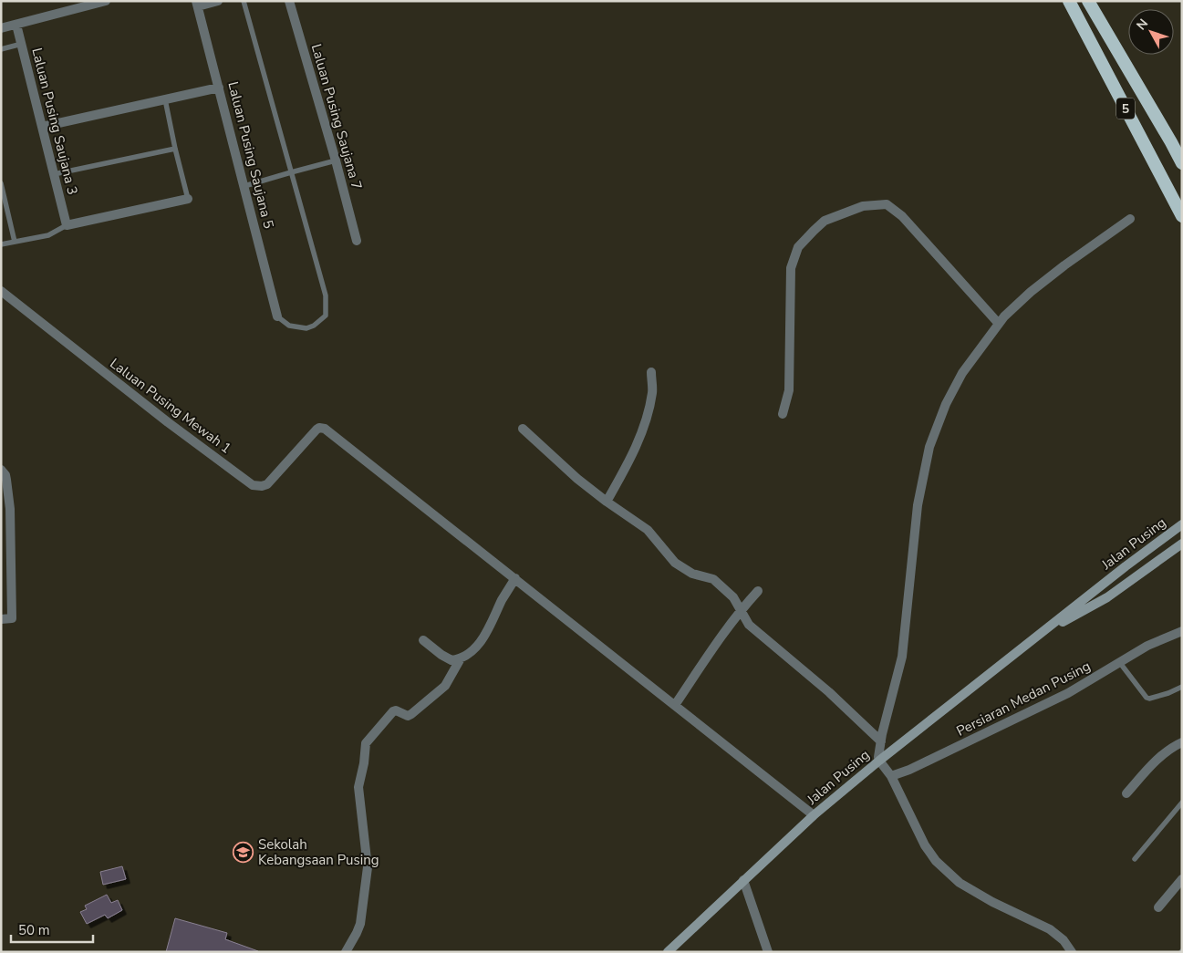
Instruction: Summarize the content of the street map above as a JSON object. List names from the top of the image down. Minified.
{"streets":{"highway":["5"],"main road":["Jalan Pusing"],"street":["Laluan Pusing Saujana 7","Laluan Pusing Saujana 3","Laluan Pusing Saujana 5","Laluan Pusing Mewah 1","Persiaran Medan Pusing"]},"places":{"school or university":["Sekolah Kebangsaan Pusing"]},"scale_bar":"50 m","north":"top left"}
